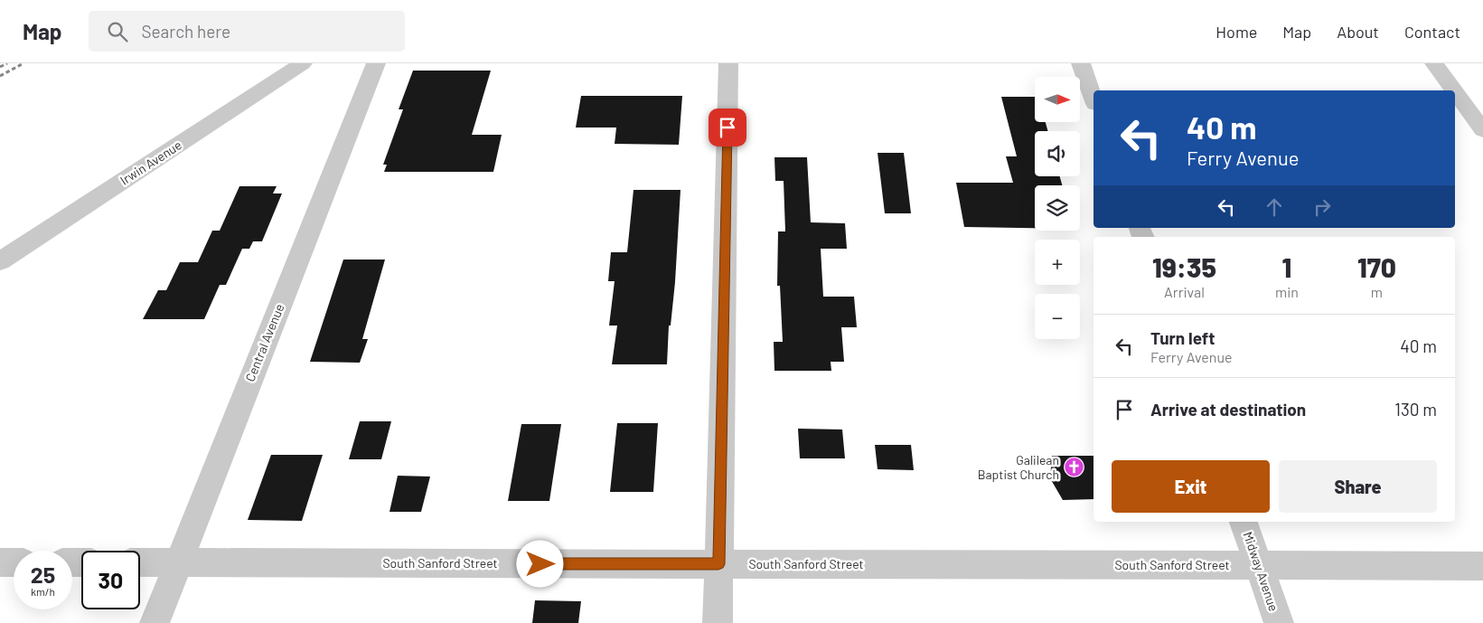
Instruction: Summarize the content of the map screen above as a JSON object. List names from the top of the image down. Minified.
{"streets":{"street":["Irwin Avenue","Central Avenue","South Sanford Street","Midway Avenue"]},"crossings":[["Central Avenue","South Sanford Street"],["South Sanford Street","Midway Avenue"]],"places":{"church":["Galilean Baptist Church"]},"north":"right","page":{"header":"Map","search":"Search here","nav":["Home","Map","About","Contact"],"map_buttons":["+","−"],"turn":["40 m","Ferry Avenue"],"eta":["19:35","Arrival","1","min","170","m"],"list":[{"name":"Turn left","note":"Ferry Avenue","value":"40 m"},{"name":"Arrive at destination","value":"130 m"}],"buttons":["Exit","Share"],"speed":"25 km/h","limit":"30"}}
